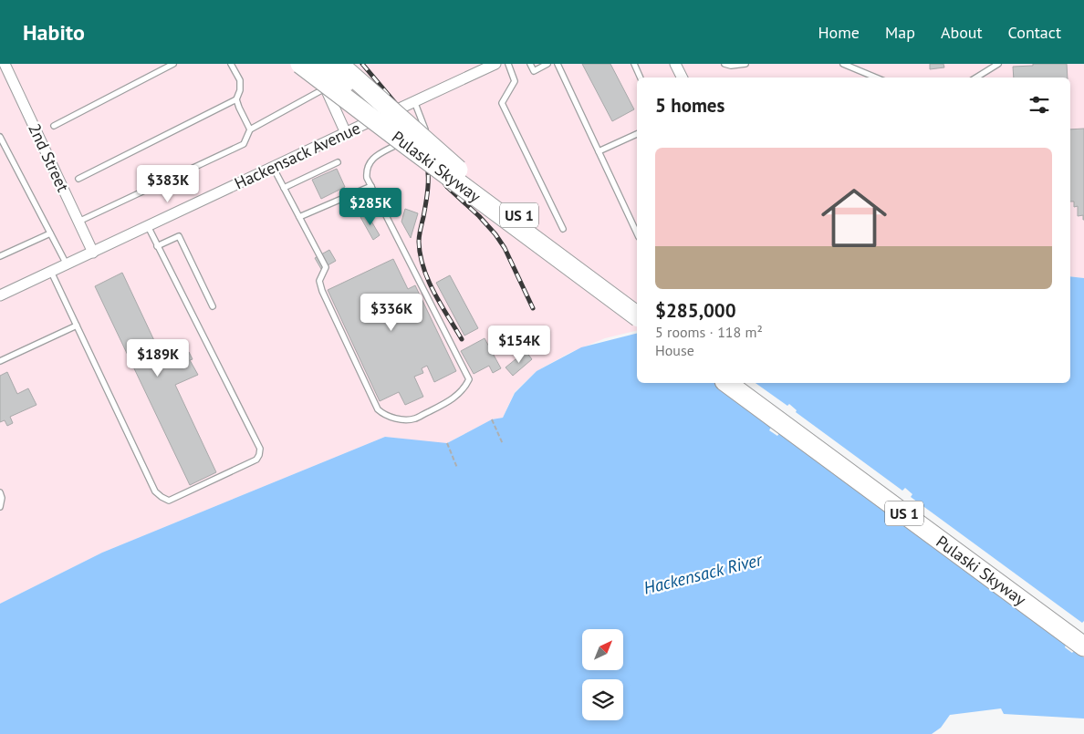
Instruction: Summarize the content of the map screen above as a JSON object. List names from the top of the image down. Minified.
{"streets":{"highway":["Pulaski Skyway","US 1"],"street":["Hackensack Avenue","2nd Street"]},"crossings":[["Hackensack Avenue","2nd Street"]],"water":["Hackensack River"],"north":"top right","page":{"header":"Habito","nav":["Home","Map","About","Contact"],"heading":"5 homes","list":[{"name":"$285,000","note":"5 rooms · 118 m² · House"}],"price":["$383K","$285K","$336K","$154K","$189K"]}}
